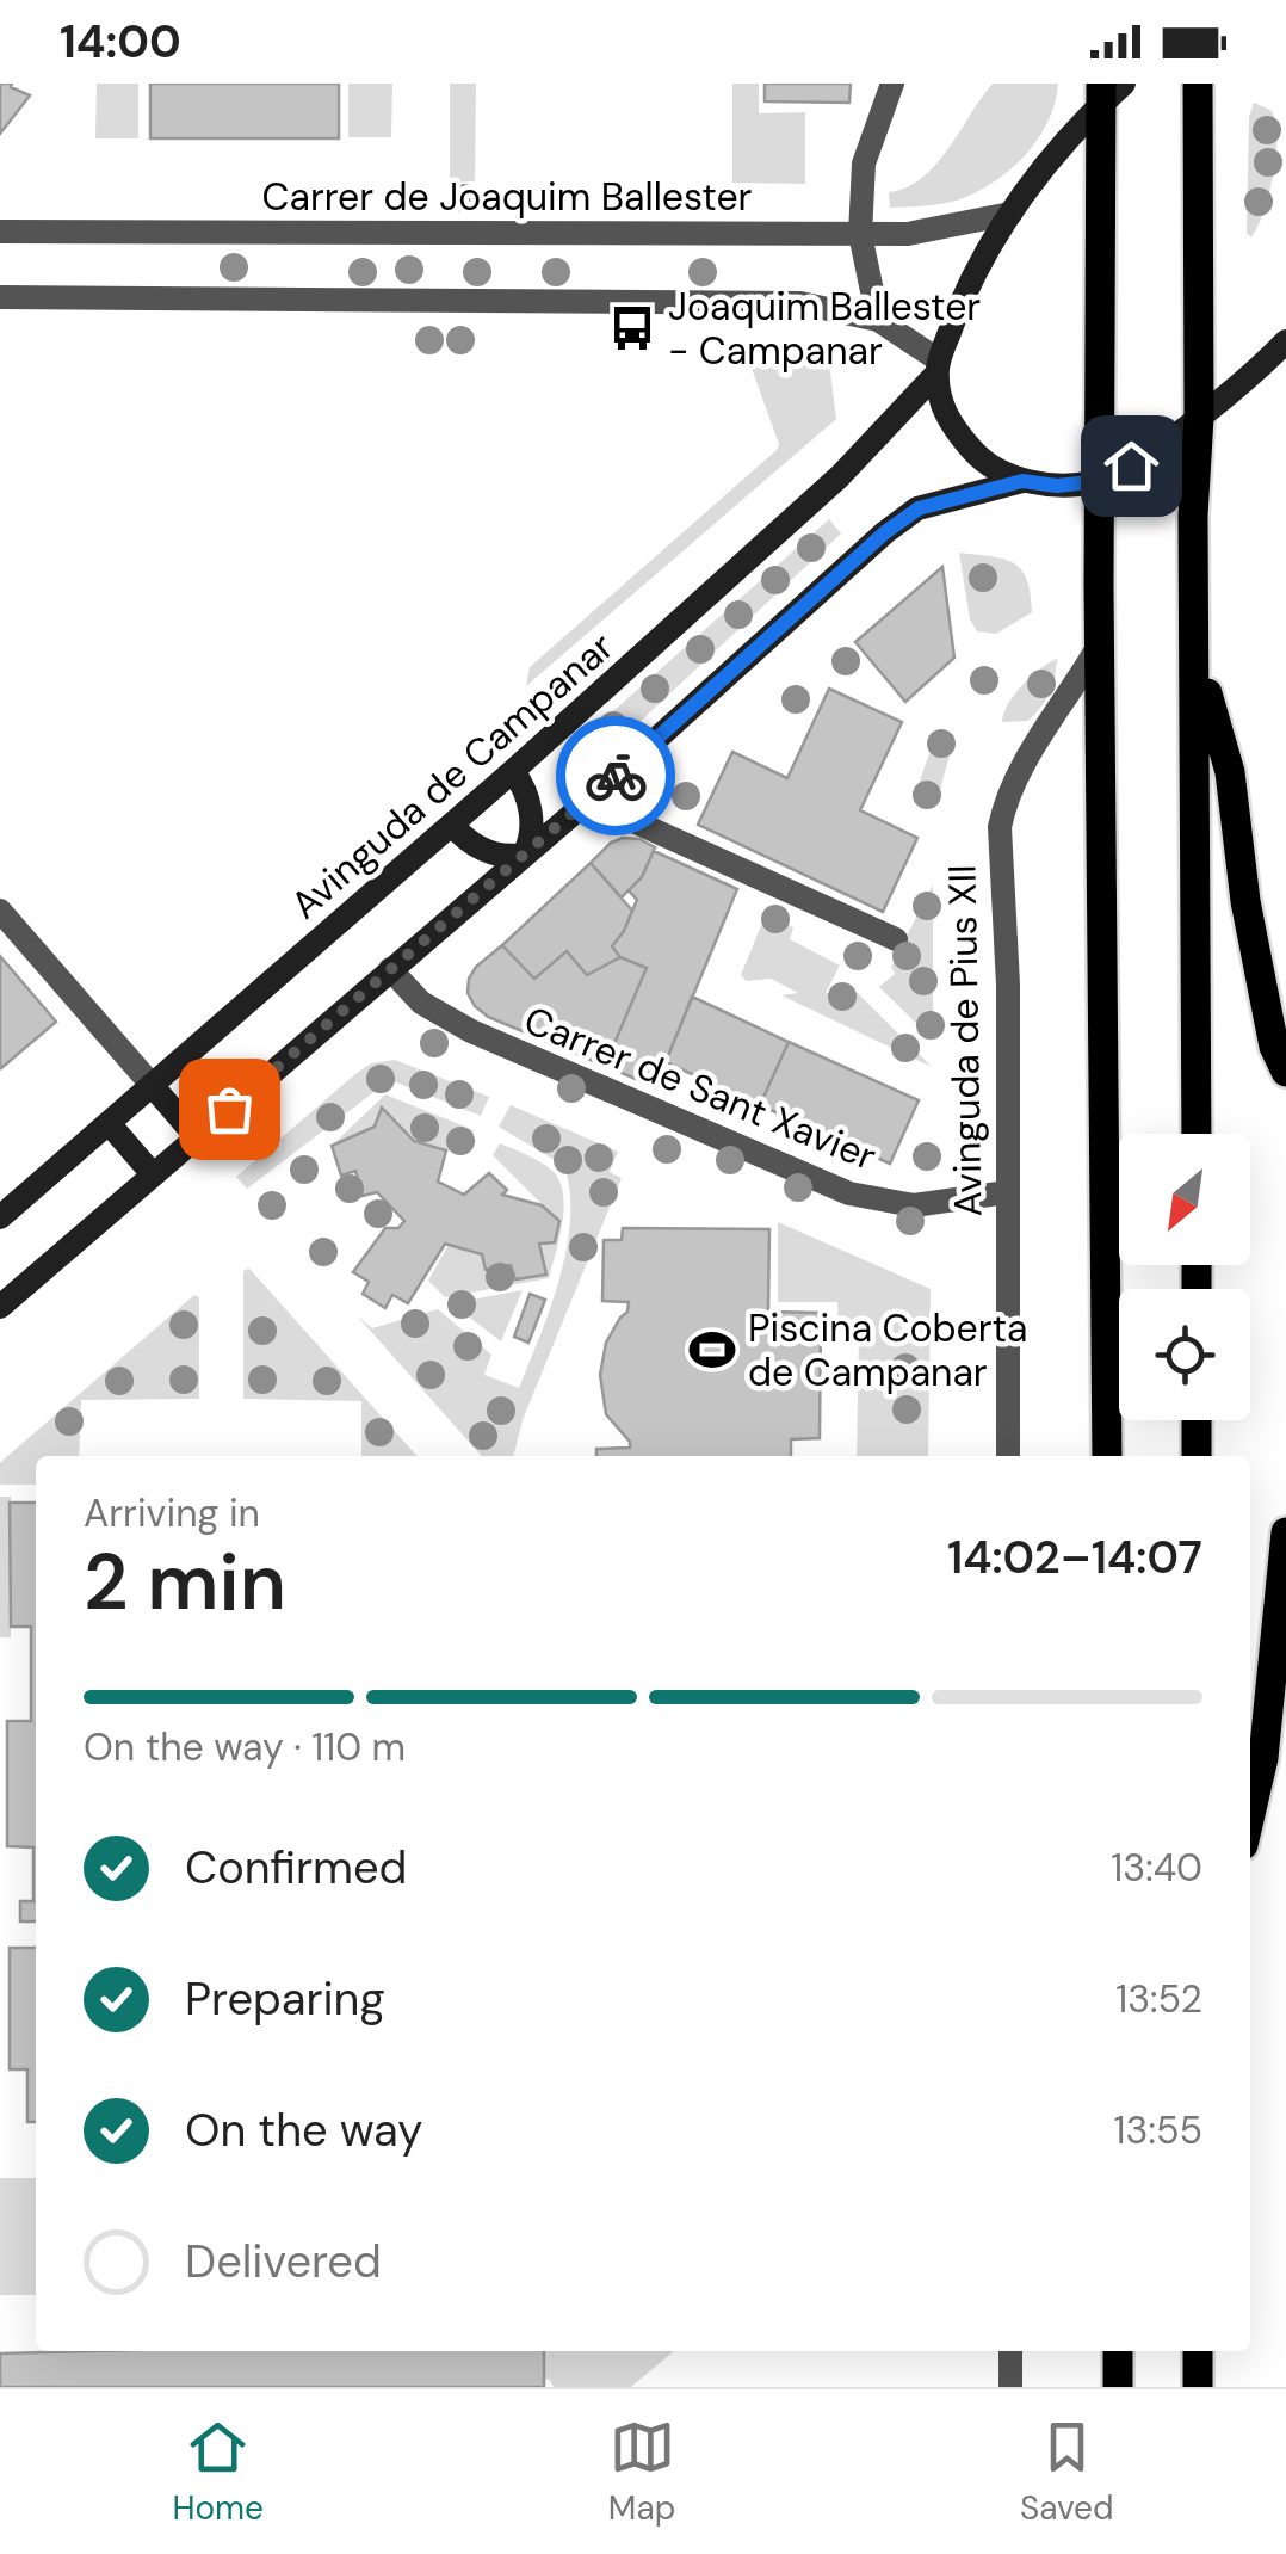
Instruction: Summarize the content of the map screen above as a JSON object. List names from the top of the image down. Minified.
{"streets":{"main road":["Avinguda de Campanar"],"street":["Carrer de Joaquim Ballester","Avinguda de Pius XII","Carrer de Sant Xavier"]},"crossings":[["Avinguda de Pius XII","Carrer de Sant Xavier"]],"places":{"bus stop":["Joaquim Ballester - Campanar"],"sports":["Piscina Coberta de Campanar"]},"north":"bottom left","page":{"status":"14:00","heading":["2 min","Arriving in","14:02–14:07"],"bar":"On the way · 110 m","list":[["Confirmed","13:40"],["Preparing","13:52"],["On the way","13:55"],"Delivered"],"tabs":["Home","Map","Saved"]}}
